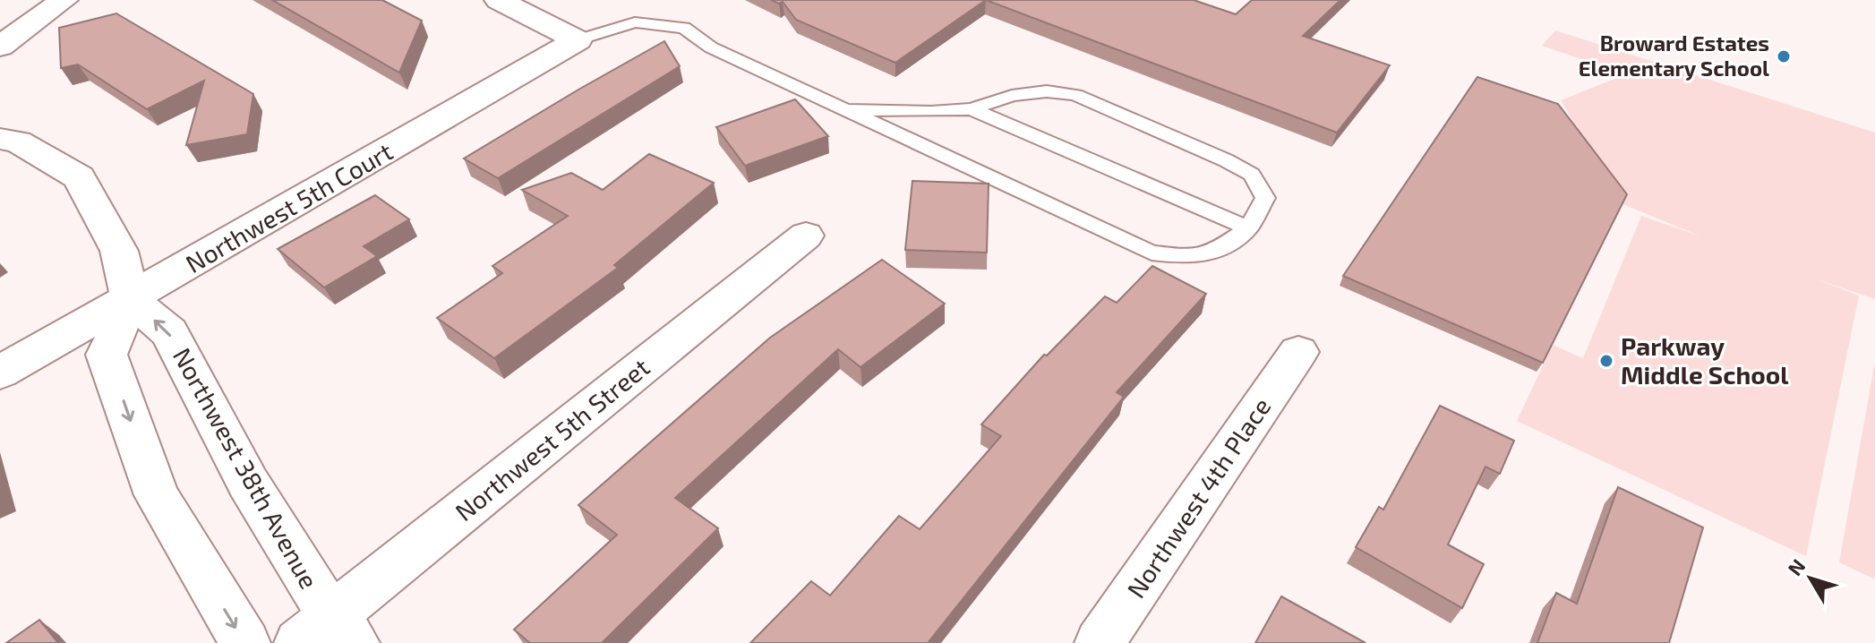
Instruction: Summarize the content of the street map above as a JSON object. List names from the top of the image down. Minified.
{"streets":{"street":["Northwest 5th Court","Northwest 5th Street","Northwest 38th Avenue","Northwest 4th Place"]},"crossings":[["Northwest 5th Court","Northwest 38th Avenue"],["Northwest 5th Street","Northwest 38th Avenue"]],"places":["Broward Estates Elementary School","Parkway Middle School"],"north":"top left"}
